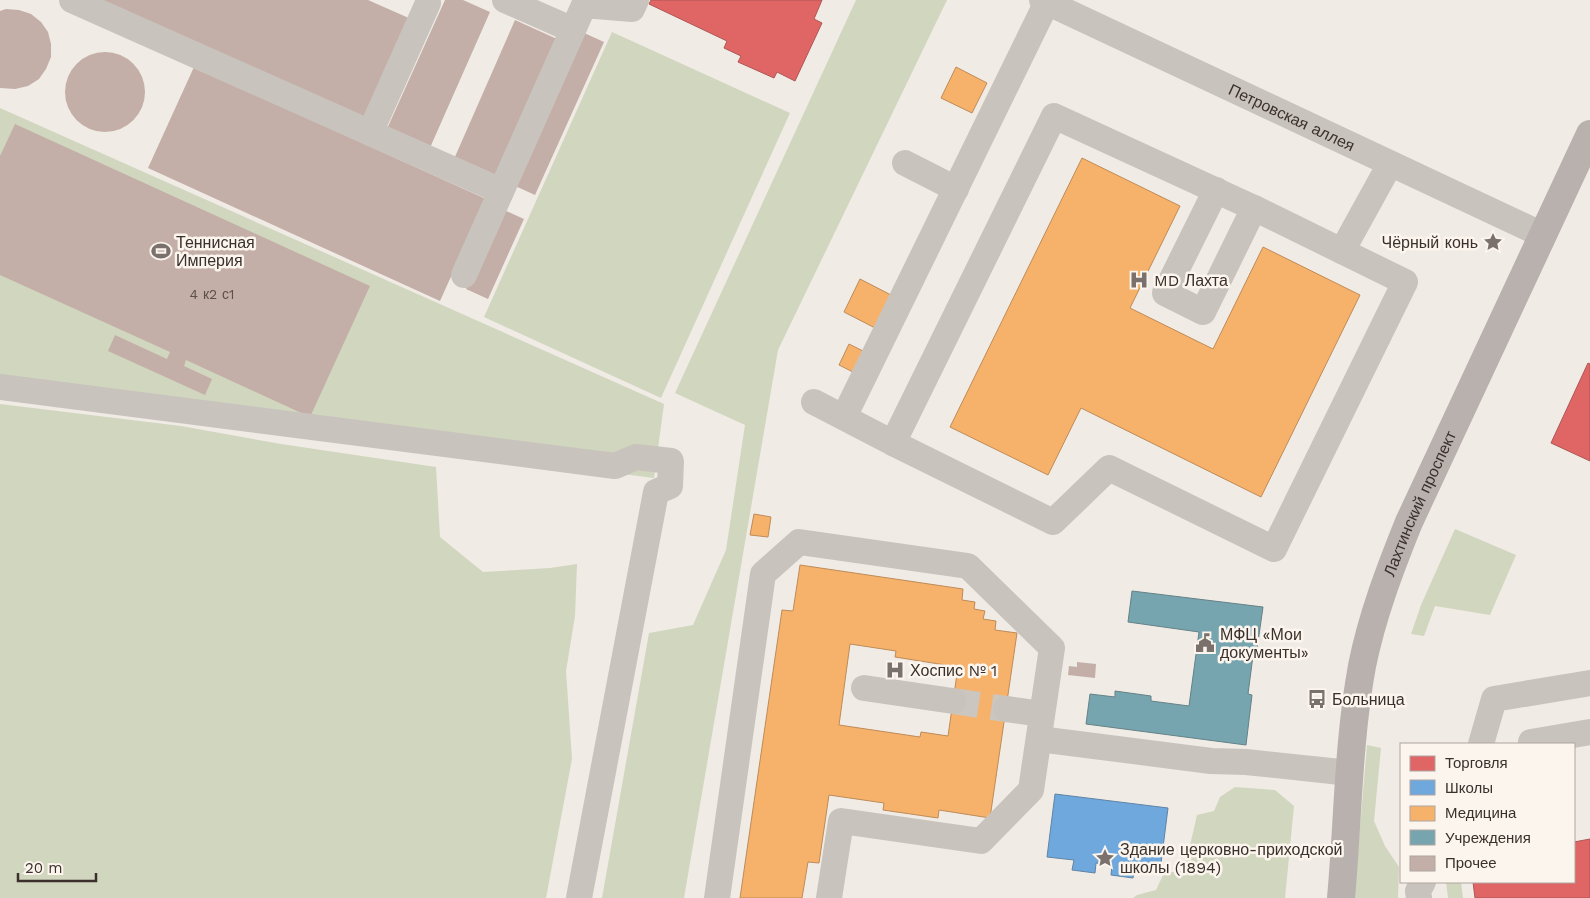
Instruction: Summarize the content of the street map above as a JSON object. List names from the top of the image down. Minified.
{"streets":{"main road":["Лахтинский проспект"],"street":["Петровская аллея"]},"crossings":[["Петровская аллея","Лахтинский проспект"]],"places":{"place":["Чёрный конь","Здание церковно-приходской школы (1894)"],"sports":["Теннисная Империя"],"hospital":["MD Лахта","Хоспис № 1"],"public building":["МФЦ «Мои документы»"],"bus stop":["Больница"]},"house_numbers":["4 к2 с1"],"legend":["Торговля","Школы","Медицина","Учреждения","Прочее"],"scale_bar":"20 m"}
